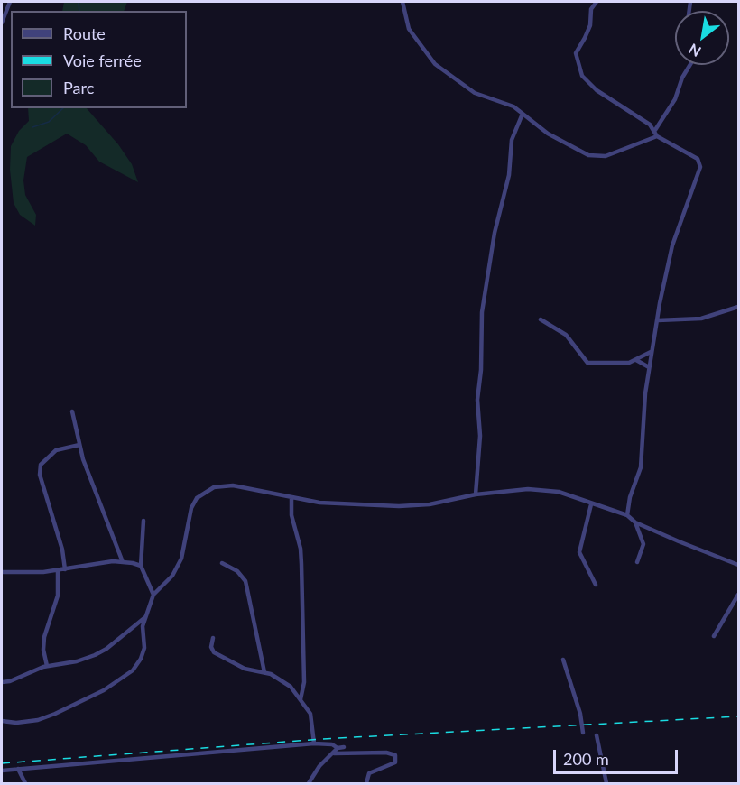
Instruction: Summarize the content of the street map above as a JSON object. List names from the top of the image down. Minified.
{"legend":["Route","Voie ferrée","Parc"],"scale_bar":"200 m","north":"bottom left"}
